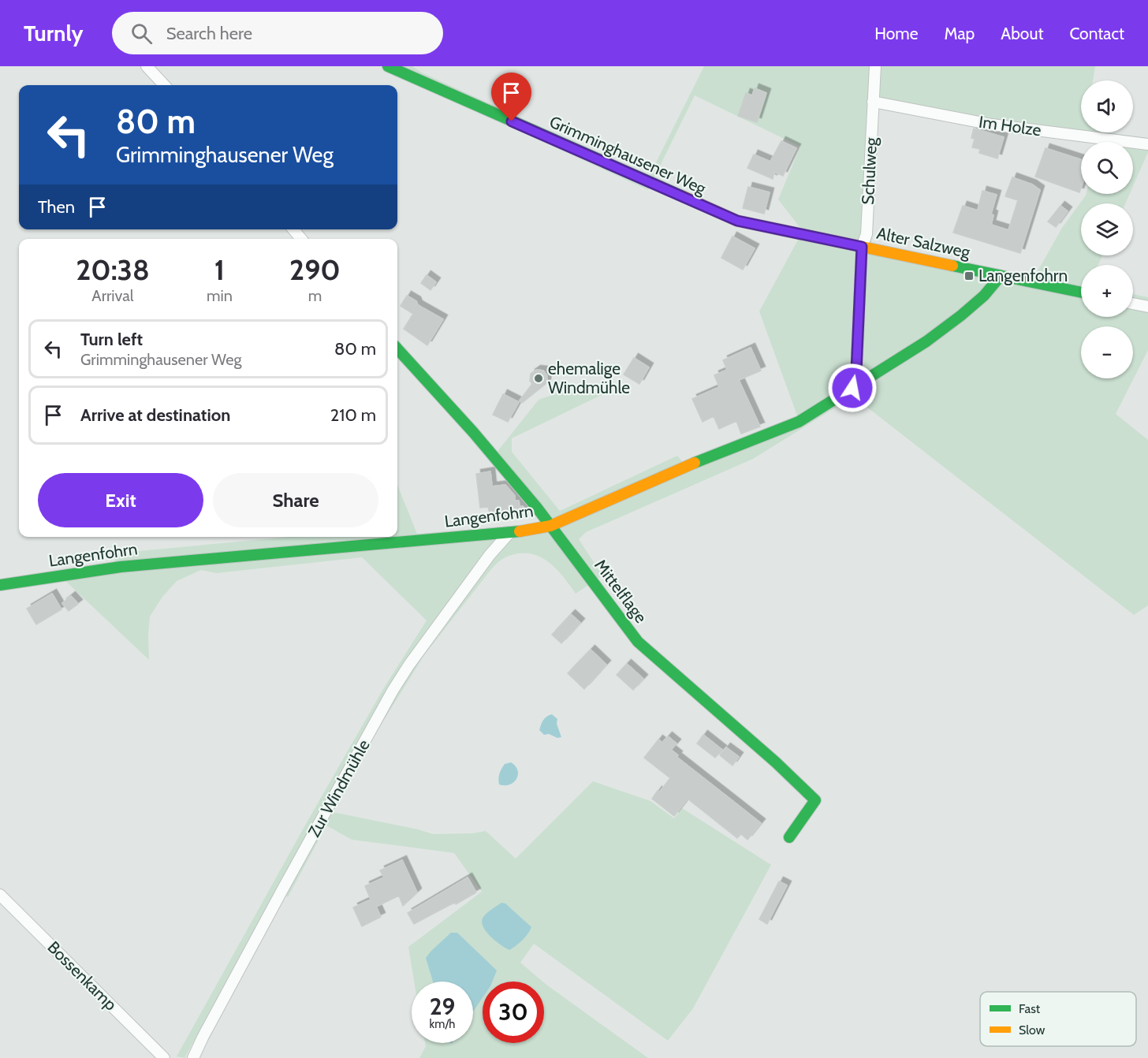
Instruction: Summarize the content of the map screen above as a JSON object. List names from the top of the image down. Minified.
{"streets":{"street":["Im Holze","Grimminghausener Weg","Schulweg","Alter Salzweg","Langenfohrn","Mittelflage","Zur Windmühle","Bossenkamp"]},"crossings":[["Im Holze","Schulweg"],["Grimminghausener Weg","Schulweg"],["Grimminghausener Weg","Alter Salzweg"],["Schulweg","Alter Salzweg"],["Schulweg","Langenfohrn"],["Alter Salzweg","Langenfohrn"],["Langenfohrn","Mittelflage"],["Langenfohrn","Zur Windmühle"]],"places":{"transit":["Langenfohrn"],"other":["ehemalige Windmühle"]},"legend":["Fast","Slow"],"page":{"header":"Turnly","search":"Search here","nav":["Home","Map","About","Contact"],"map_buttons":["+","−"],"turn":["80 m","Grimminghausener Weg"],"then":"Then","eta":["20:38","Arrival","1","min","290","m"],"list":[{"name":"Turn left","note":"Grimminghausener Weg","value":"80 m"},{"name":"Arrive at destination","value":"210 m"}],"buttons":["Exit","Share"],"speed":"29 km/h","limit":"30"}}
